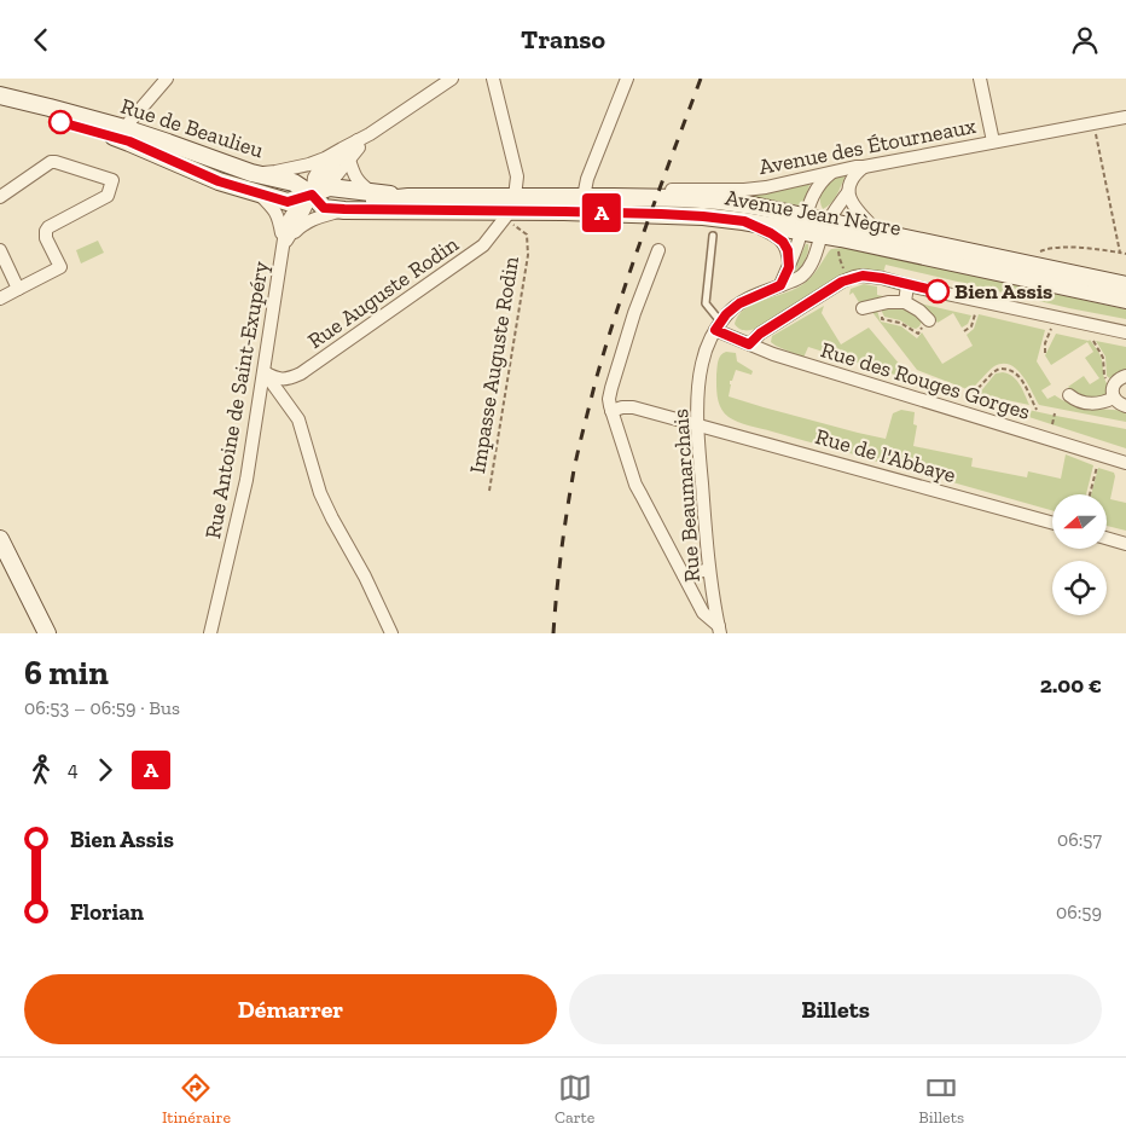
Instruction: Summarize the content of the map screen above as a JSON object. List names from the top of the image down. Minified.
{"streets":{"main road":["Rue de Beaulieu","Avenue Jean Nègre"],"street":["Avenue des Étourneaux","Rue Auguste Rodin","Rue des Rouges Gorges","Rue Antoine de Saint-Exupéry","Rue de l'Abbaye","Rue Beaumarchais"],"path":["Impasse Auguste Rodin"]},"crossings":[["Rue de Beaulieu","Avenue Jean Nègre"],["Rue de Beaulieu","Rue Antoine de Saint-Exupéry"],["Avenue des Étourneaux","Avenue Jean Nègre"],["Avenue des Étourneaux","Rue Beaumarchais"],["Avenue Jean Nègre","Rue Auguste Rodin"],["Avenue Jean Nègre","Impasse Auguste Rodin"],["Avenue Jean Nègre","Rue Antoine de Saint-Exupéry"],["Avenue Jean Nègre","Rue Beaumarchais"],["Rue Auguste Rodin","Impasse Auguste Rodin"],["Rue Auguste Rodin","Rue Antoine de Saint-Exupéry"],["Rue des Rouges Gorges","Rue Beaumarchais"],["Rue de l'Abbaye","Rue Beaumarchais"]],"places":["Bien Assis"],"lines":["bus line A"],"north":"left","page":{"header":"Transo","on_map":"A","heading":["6 min","06:53 – 06:59 · Bus","2.00 €"],"legs":["4","A"],"list":[{"name":"Bien Assis","value":"06:57"},{"name":"Florian","value":"06:59"}],"buttons":["Démarrer","Billets"],"tabs":["Itinéraire","Carte","Billets"]}}
